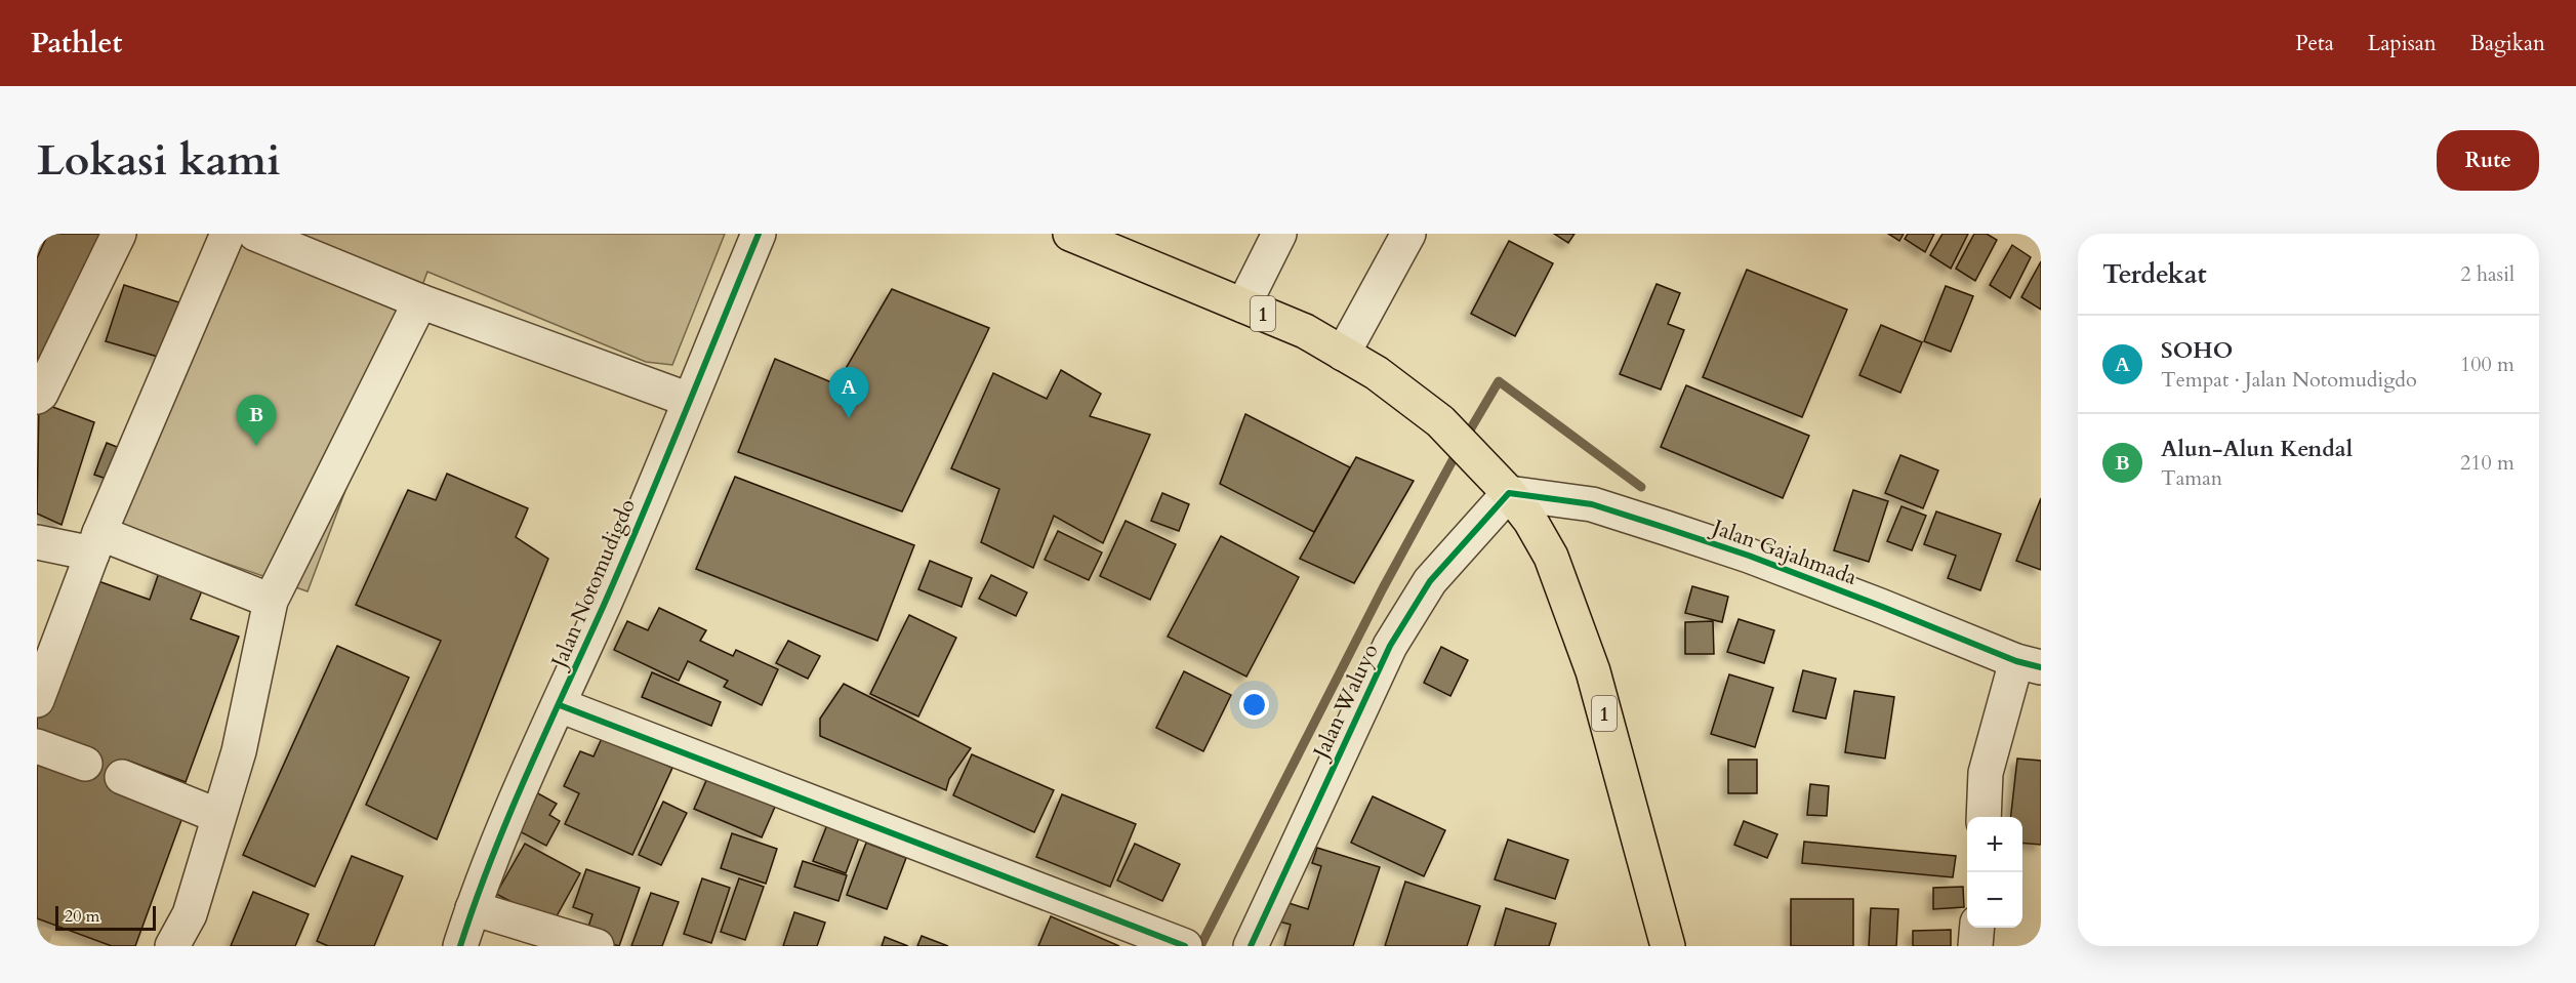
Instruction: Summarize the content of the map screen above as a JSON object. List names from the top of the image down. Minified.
{"streets":{"highway":["1"],"street":["Jalan Gajahmada","Jalan Notomudigdo","Jalan Waluyo"]},"crossings":[["1","Jalan Gajahmada"],["1","Jalan Waluyo"],["Jalan Gajahmada","Jalan Waluyo"]],"scale_bar":"20 m","page":{"header":"Pathlet","nav":["Peta","Lapisan","Bagikan"],"buttons":"Rute","title":"Lokasi kami","heading":["Terdekat","2 hasil"],"list":[{"mark":"A","name":"SOHO","note":"Tempat · Jalan Notomudigdo","value":"100 m"},{"mark":"B","name":"Alun-Alun Kendal","note":"Taman","value":"210 m"}],"pins":["A","B"],"map_buttons":["+","−"],"scale":"20 m"}}
